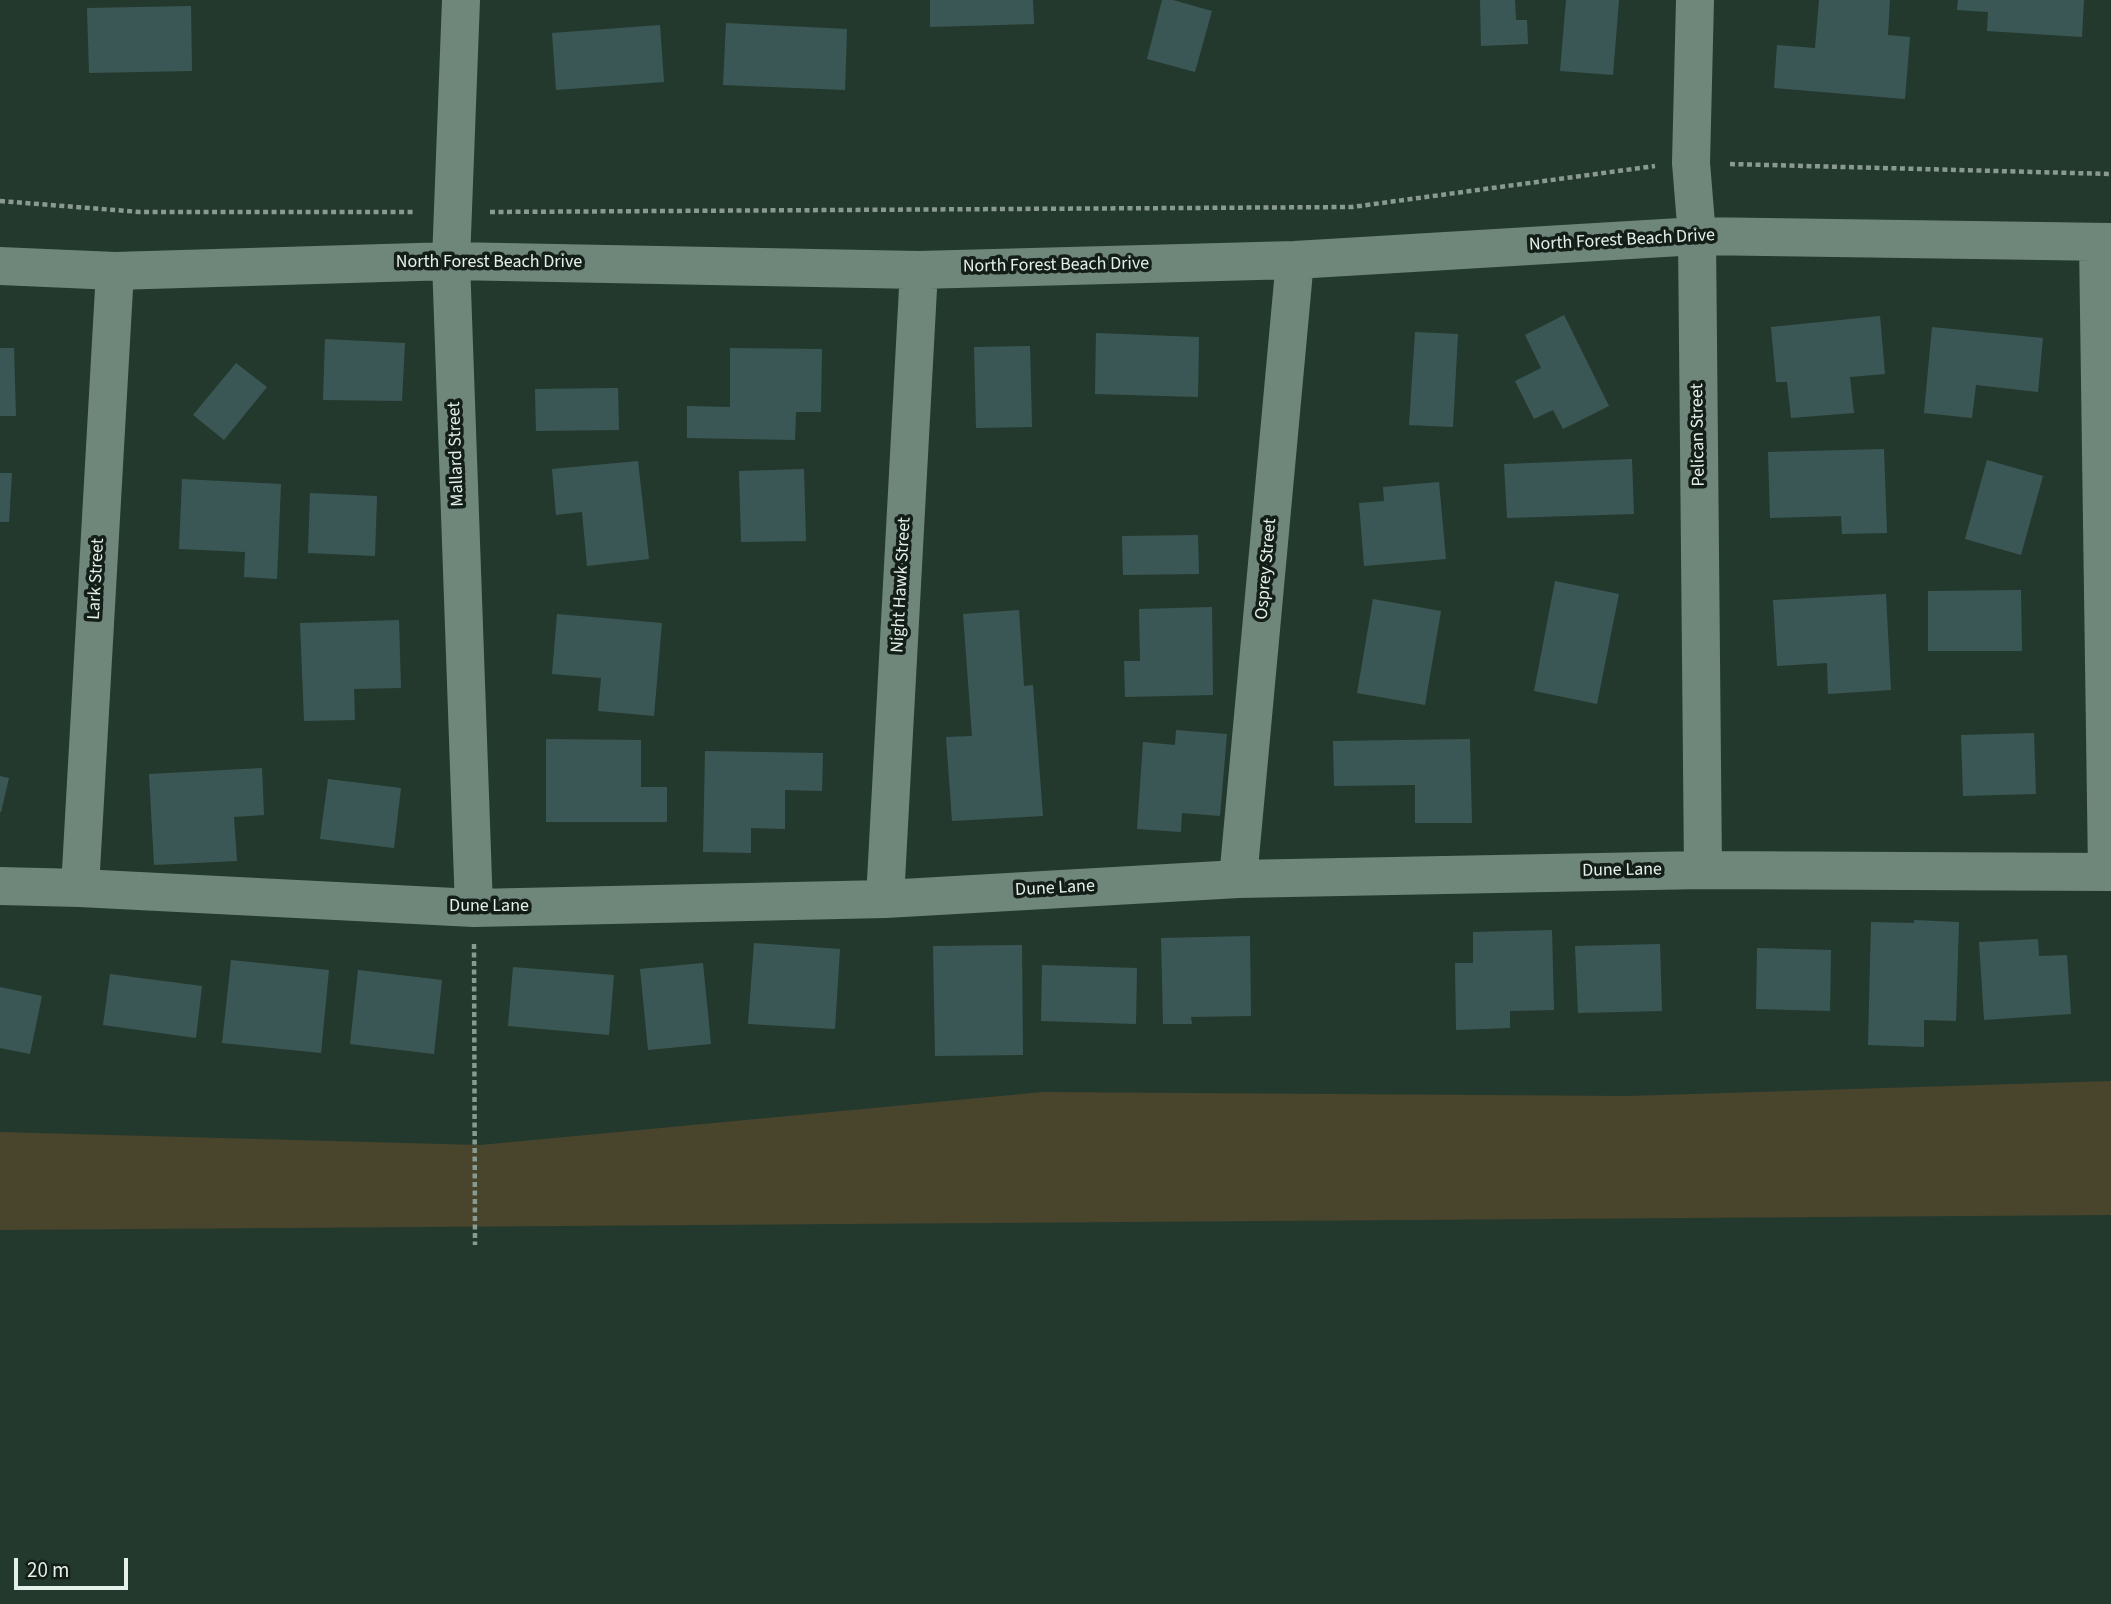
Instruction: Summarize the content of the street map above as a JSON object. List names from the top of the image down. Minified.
{"streets":{"street":["North Forest Beach Drive","Pelican Street","Mallard Street","Osprey Street","Lark Street","Night Hawk Street","Dune Lane"]},"crossings":[["North Forest Beach Drive","Pelican Street"],["North Forest Beach Drive","Mallard Street"],["North Forest Beach Drive","Osprey Street"],["North Forest Beach Drive","Lark Street"],["North Forest Beach Drive","Night Hawk Street"],["Pelican Street","Dune Lane"],["Mallard Street","Dune Lane"],["Osprey Street","Dune Lane"],["Lark Street","Dune Lane"],["Night Hawk Street","Dune Lane"]],"scale_bar":"20 m"}
